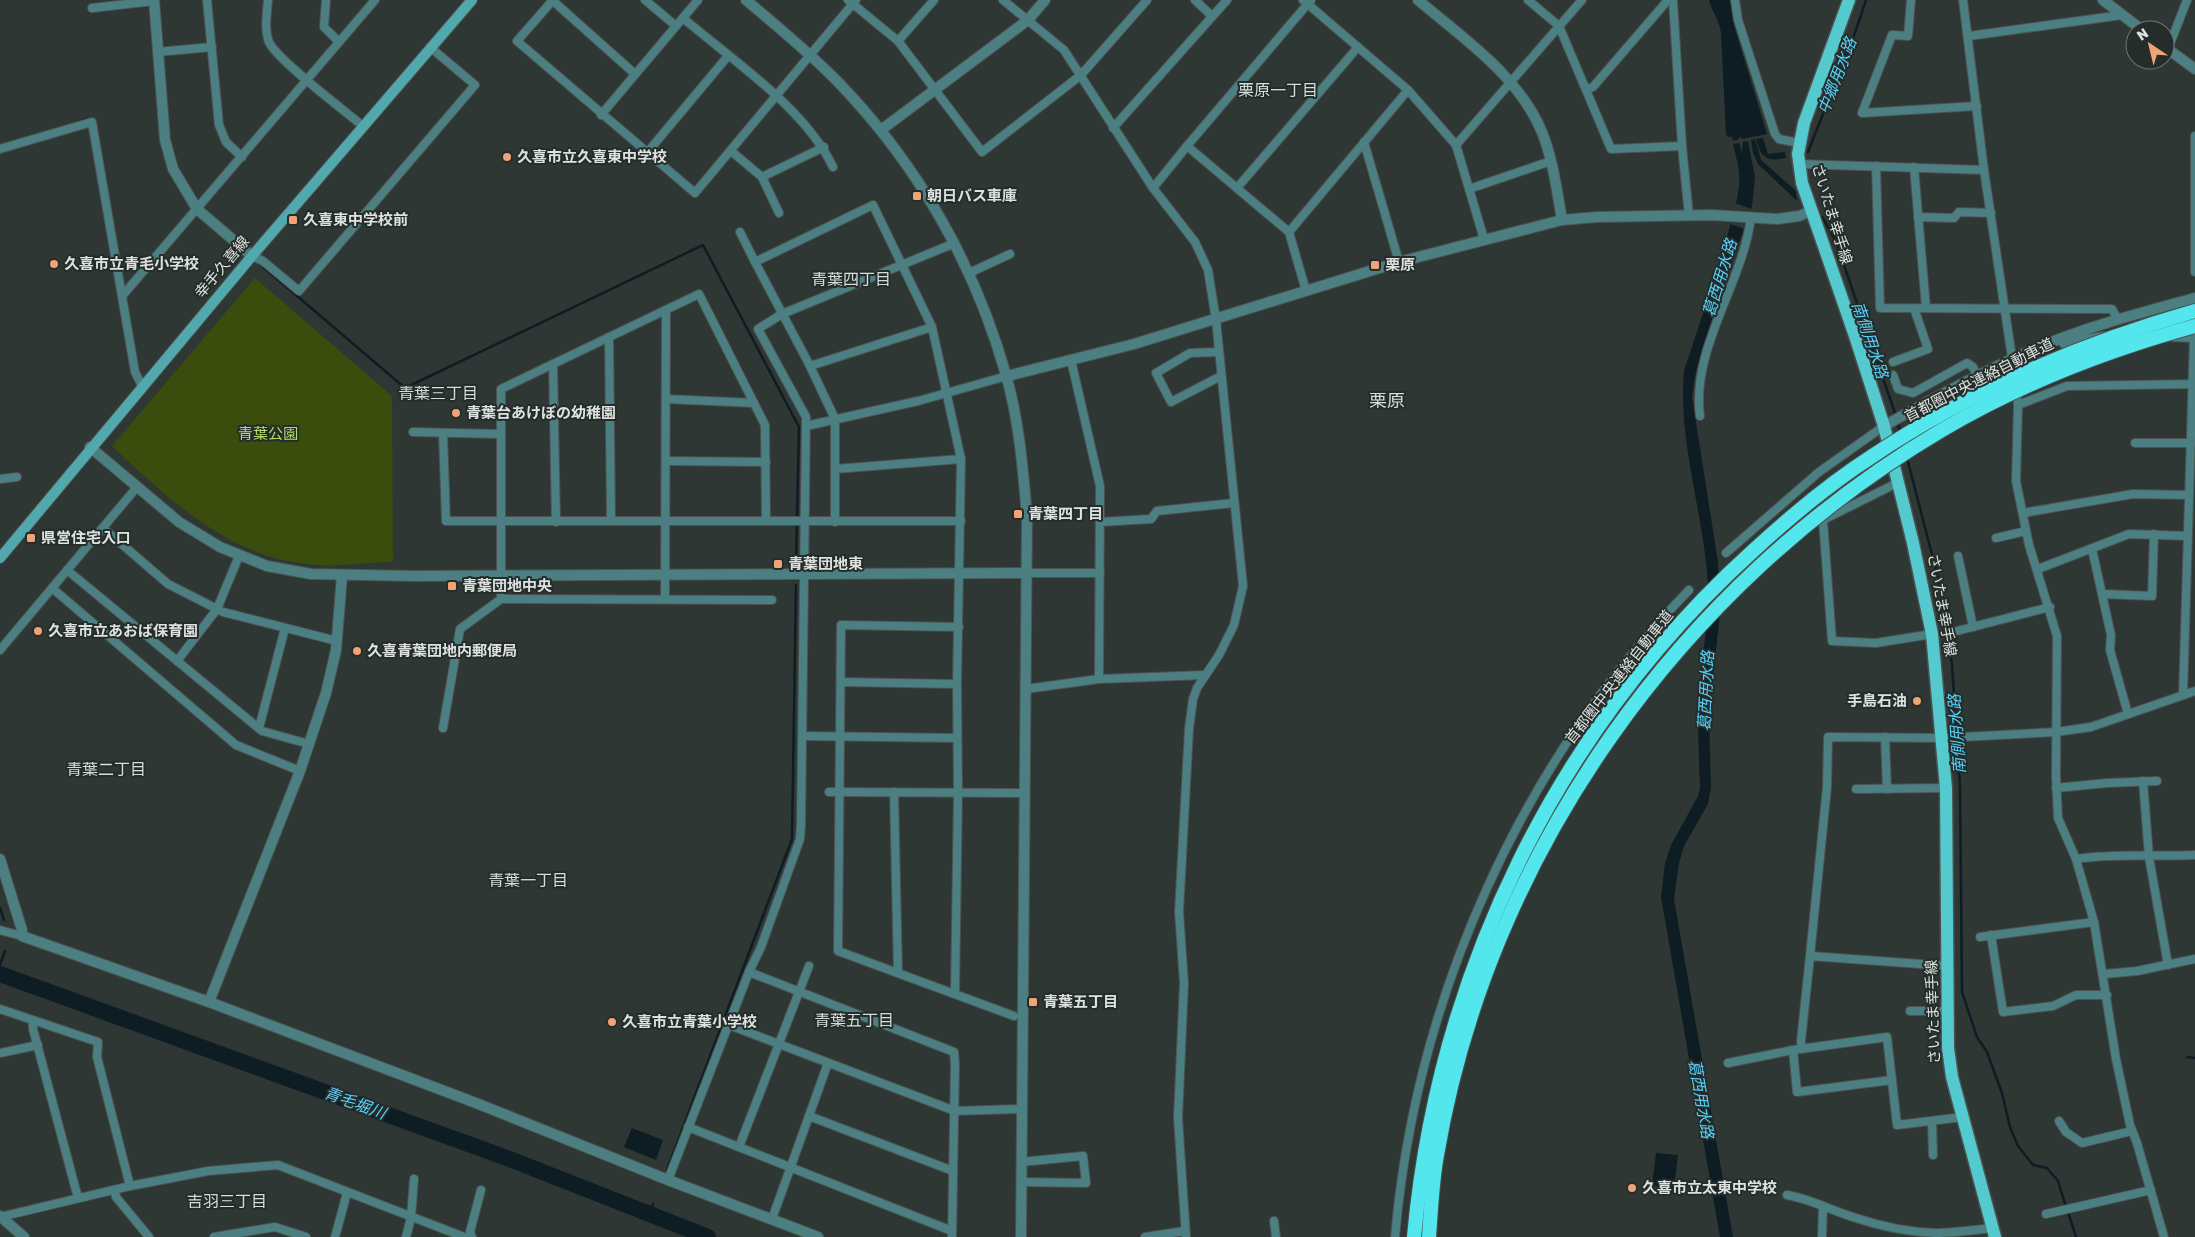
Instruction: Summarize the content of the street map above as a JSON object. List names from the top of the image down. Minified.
{"streets":{"highway":["首都圏中央連絡自動車道"],"main road":["さいたま幸手線","幸手久喜線"]},"districts":["栗原一丁目","青葉四丁目","青葉三丁目","栗原","青葉二丁目","青葉一丁目","青葉五丁目","吉羽三丁目"],"water":["中郷用水路","葛西用水路","南側用水路","青毛堀川"],"parks":["青葉公園"],"places":{"other":["久喜市立久喜東中学校","久喜市立青毛小学校","青葉台あけぼの幼稚園","久喜市立あおば保育園","久喜青葉団地内郵便局","手島石油","久喜市立青葉小学校","久喜市立太東中学校"],"transit":["朝日バス車庫","久喜東中学校前","栗原","青葉四丁目","県営住宅入口","青葉団地東","青葉団地中央","青葉五丁目"]},"north":"top left"}
